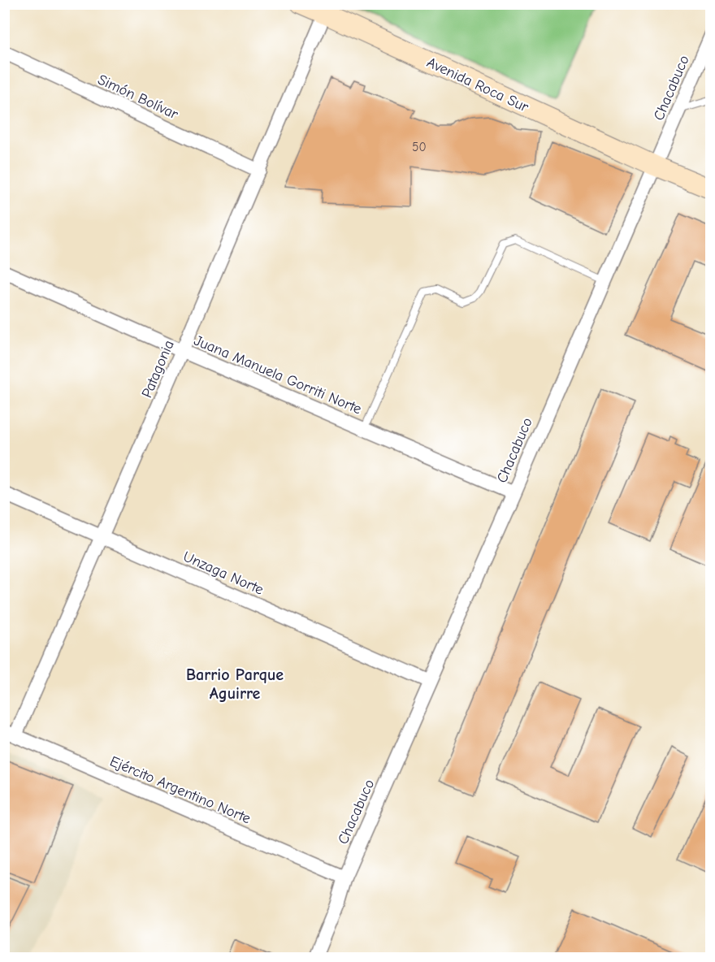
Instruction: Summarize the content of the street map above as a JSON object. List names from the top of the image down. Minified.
{"streets":{"main road":["Avenida Roca Sur"],"street":["Chacabuco","Simón Bolívar","Patagonia","Juana Manuela Gorriti Norte","Unzaga Norte","Ejército Argentino Norte"]},"crossings":[["Avenida Roca Sur","Chacabuco"],["Avenida Roca Sur","Patagonia"],["Chacabuco","Juana Manuela Gorriti Norte"],["Chacabuco","Unzaga Norte"],["Chacabuco","Ejército Argentino Norte"],["Simón Bolívar","Patagonia"],["Patagonia","Juana Manuela Gorriti Norte"],["Patagonia","Unzaga Norte"],["Patagonia","Ejército Argentino Norte"]],"districts":["Barrio Parque Aguirre"],"house_numbers":["50"]}
